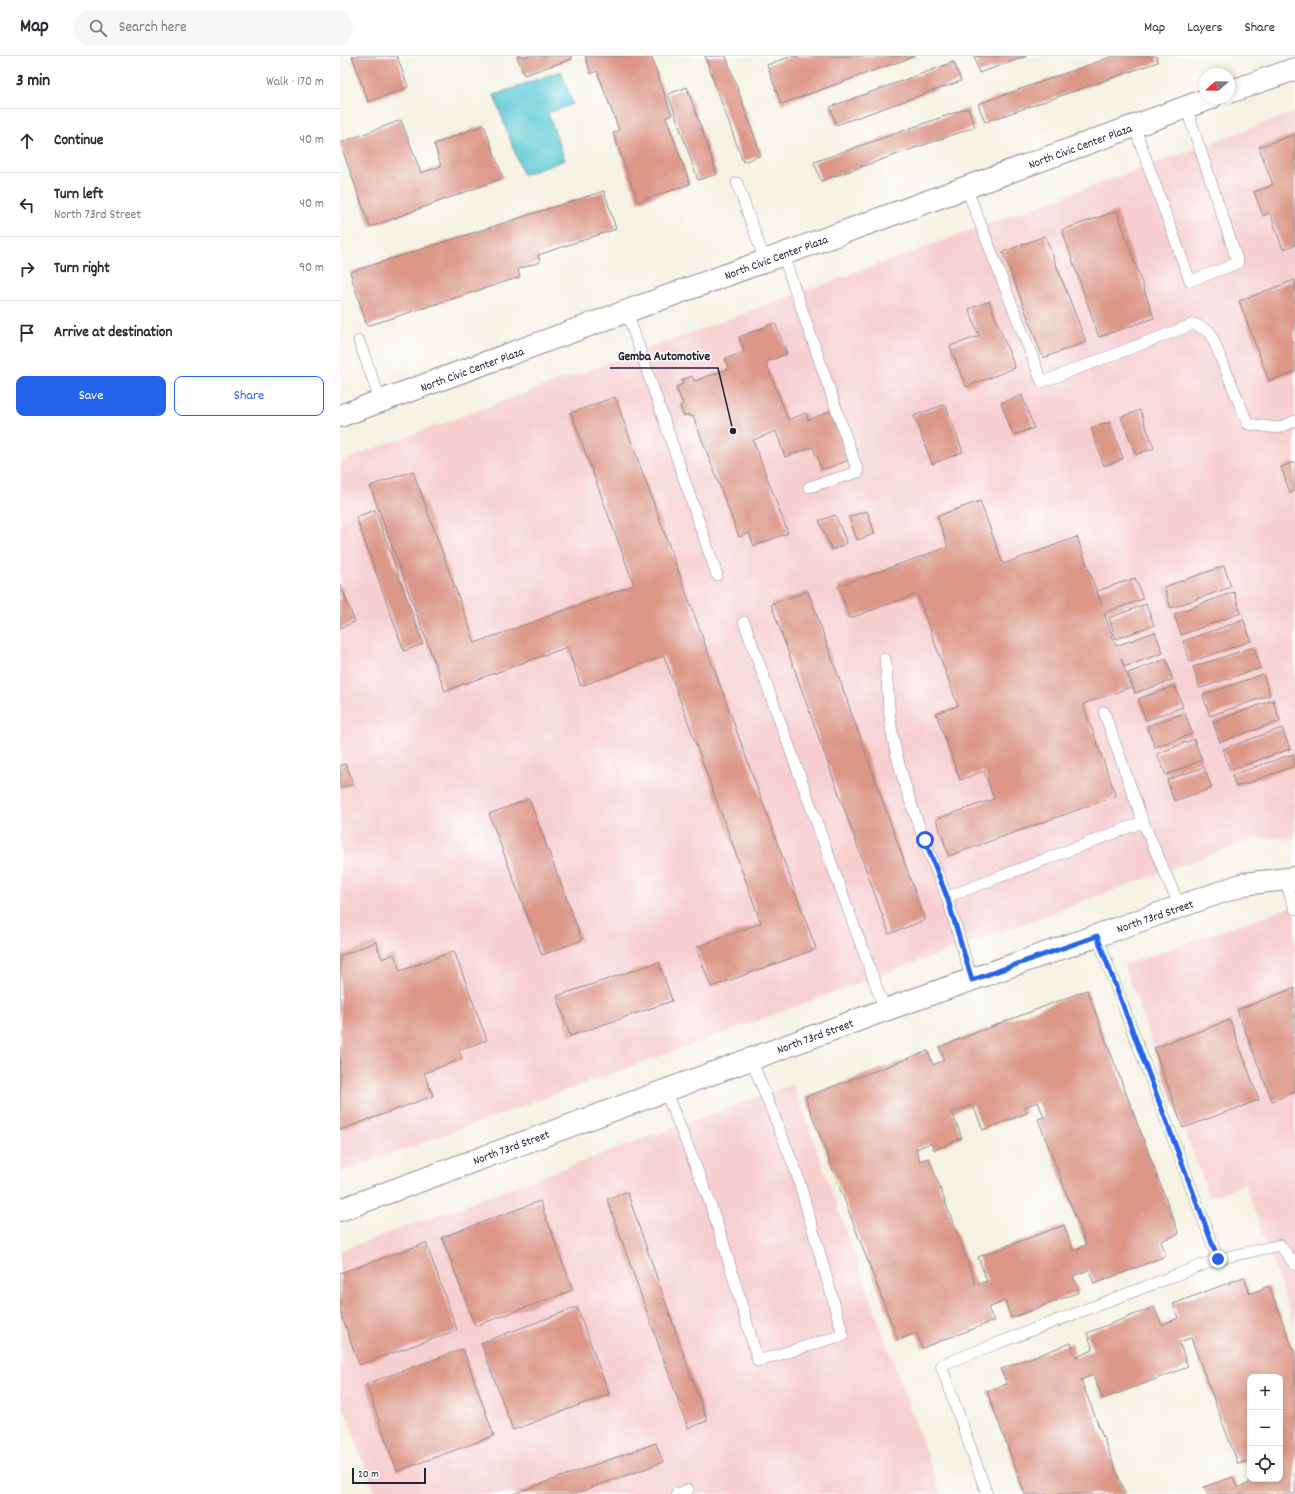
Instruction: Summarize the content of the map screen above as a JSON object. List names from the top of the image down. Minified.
{"streets":{"street":["North Civic Center Plaza","North 73rd Street"]},"places":["Gemba Automotive"],"scale_bar":"20 m","north":"left","page":{"header":"Map","search":"Search here","nav":["Map","Layers","Share"],"heading":["3 min","Walk · 170 m"],"list":[["Continue","40 m"],["Turn left","North 73rd Street","40 m"],["Turn right","90 m"],"Arrive at destination"],"buttons":["Save","Share"],"map_buttons":["+","−"],"scale":"20 m"}}
